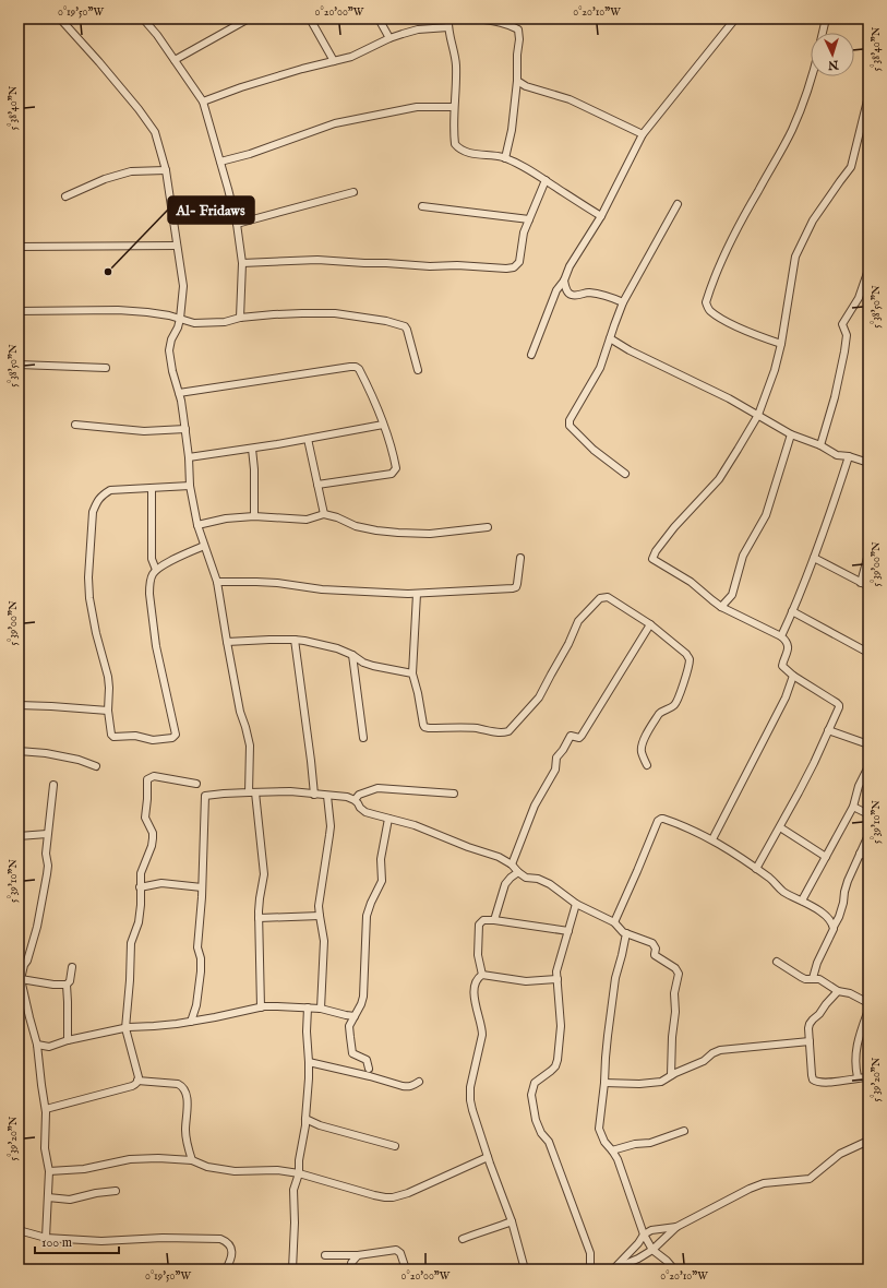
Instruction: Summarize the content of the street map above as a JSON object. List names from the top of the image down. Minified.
{"places":["Al- Fridaws"],"scale_bar":"100 m","north":"bottom","coordinates":["0°19'50\"W","0°20'00\"W","0°20'10\"W","5°38'40\"N","5°38'50\"N","5°39'00\"N","5°39'10\"N","5°39'20\"N"]}
